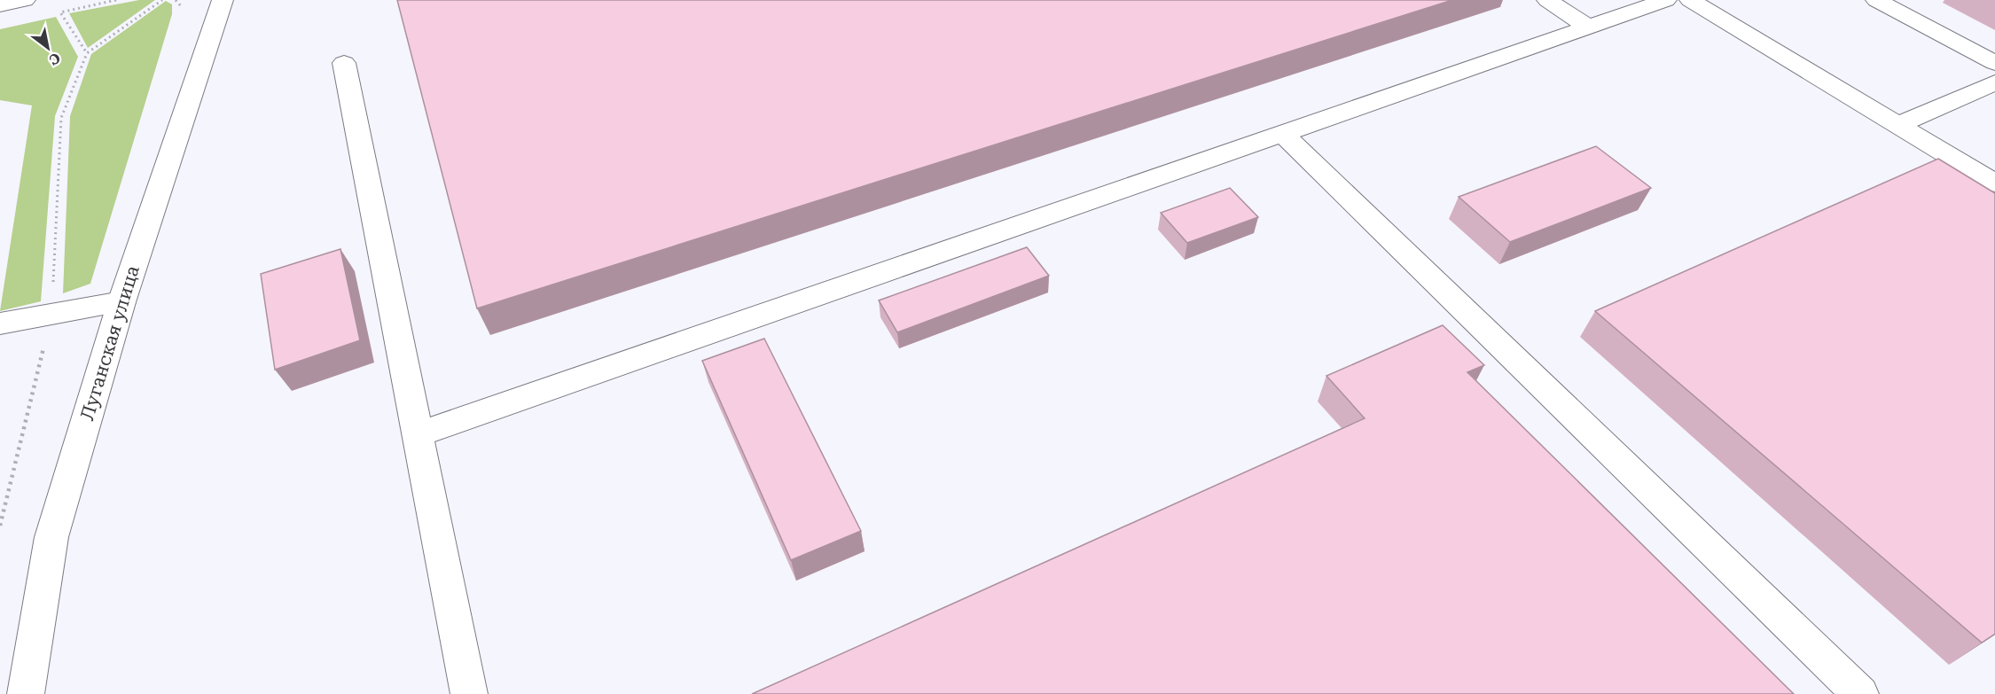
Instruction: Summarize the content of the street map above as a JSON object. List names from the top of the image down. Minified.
{"streets":{"main road":["Луганская улица"]},"north":"bottom right"}
